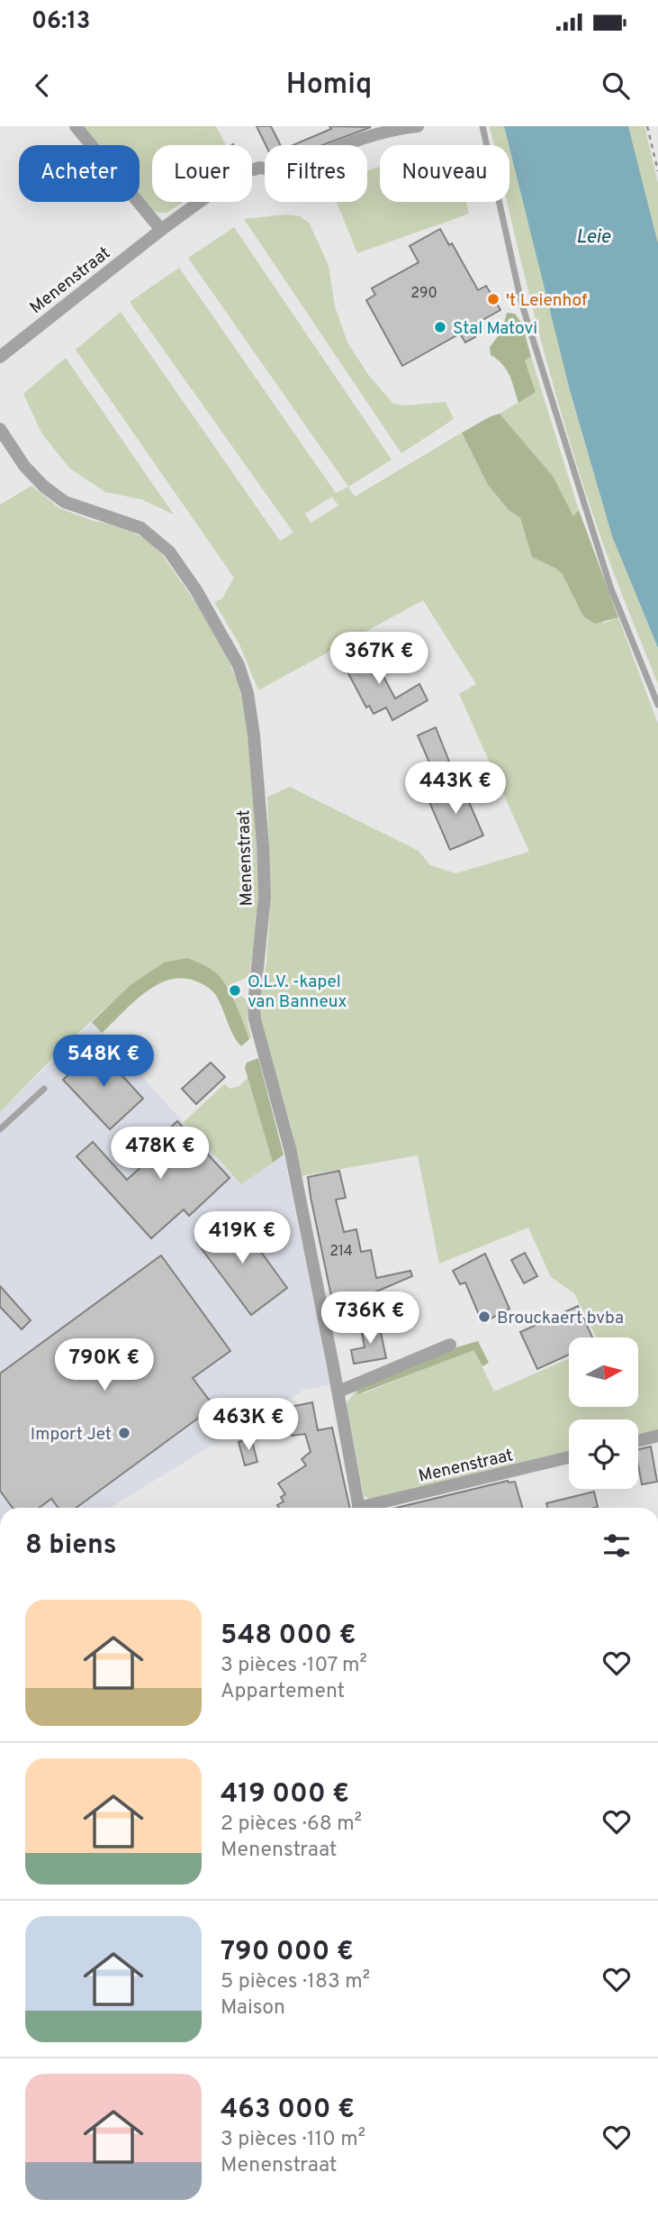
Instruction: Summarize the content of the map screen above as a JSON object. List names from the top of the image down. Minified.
{"streets":{"street":["Menenstraat"]},"water":["Leie"],"places":["'t Leienhof","Stal Matovi","O.L.V. -kapel van Banneux","Brouckaert bvba","Import Jet"],"house_numbers":["290","214"],"north":"right","page":{"status":"06:13","header":"Homiq","chip":["Acheter","Louer","Filtres","Nouveau"],"price":["367K €","443K €","548K €","478K €","419K €","736K €","790K €","463K €"],"heading":"8 biens","list":[{"name":"548 000 €","note":"3 pièces · 107 m² · Appartement"},{"name":"419 000 €","note":"2 pièces · 68 m² · Menenstraat"},{"name":"790 000 €","note":"5 pièces · 183 m² · Maison"},{"name":"463 000 €","note":"3 pièces · 110 m² · Menenstraat"}]}}
